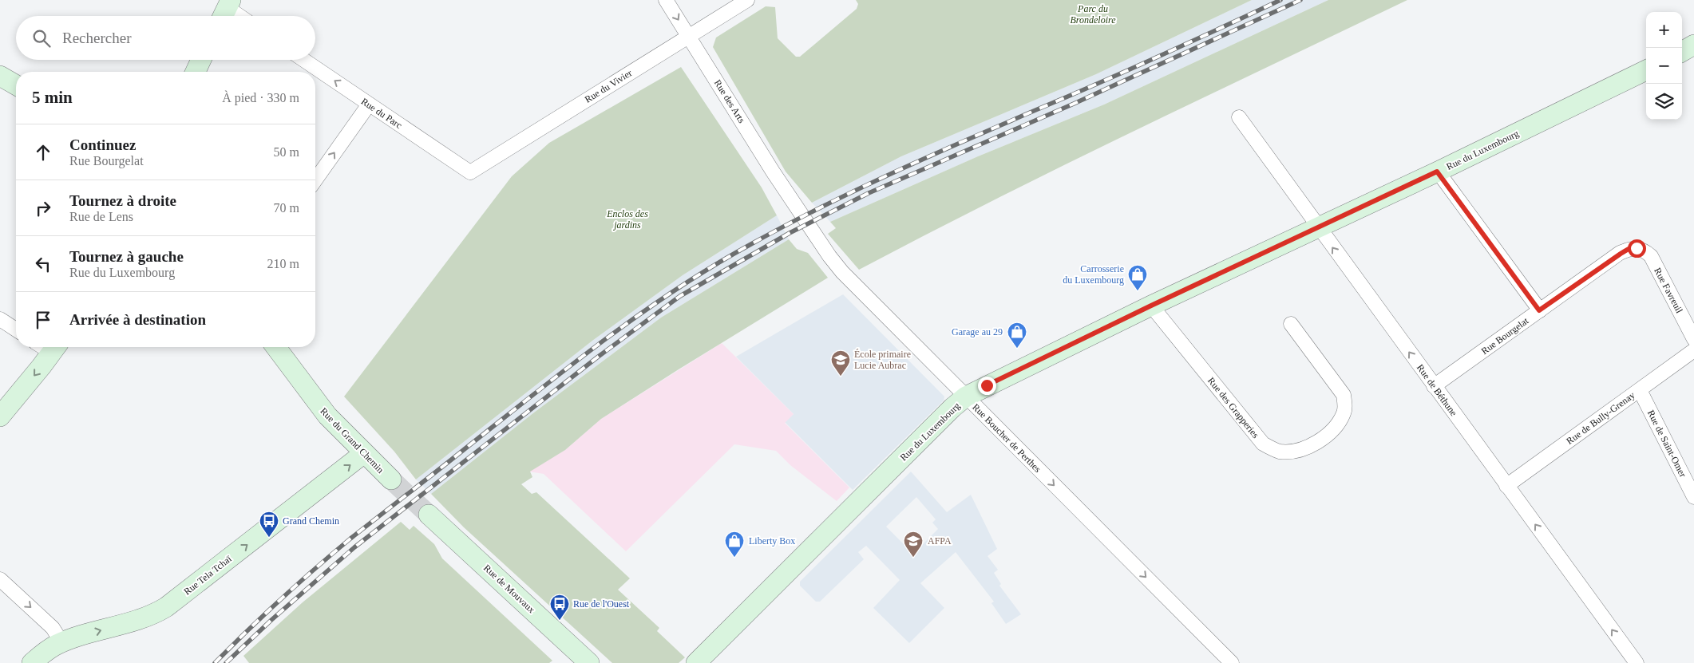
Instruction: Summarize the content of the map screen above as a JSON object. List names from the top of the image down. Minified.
{"streets":{"main road":["Rue du Luxembourg","Rue du Grand Chemin","Rue Tela Tchaï","Rue de Mouvaux"],"street":["Rue du Vivier","Rue des Arts","Rue du Parc","Rue Favreuil","Rue Bourgelat","Rue de Béthune","Rue des Grapperies","Rue de Bully-Grenay","Rue Boucher de Perthes","Rue de Saint-Omer"]},"crossings":[["Rue du Vivier","Rue des Arts"],["Rue du Vivier","Rue du Parc"],["Rue des Arts","Rue Boucher de Perthes"],["Rue du Luxembourg","Rue de Béthune"],["Rue du Luxembourg","Rue des Grapperies"],["Rue du Luxembourg","Rue Boucher de Perthes"],["Rue Favreuil","Rue Bourgelat"],["Rue Bourgelat","Rue de Béthune"],["Rue de Béthune","Rue de Bully-Grenay"],["Rue de Bully-Grenay","Rue de Saint-Omer"],["Rue du Grand Chemin","Rue Tela Tchaï"]],"one_way":["Rue du Parc","Rue de Béthune","Rue Boucher de Perthes","Rue Tela Tchaï"],"parks":["Parc du Brondeloire","Enclos des jardins"],"places":{"shop":["Carrosserie du Luxembourg","Garage au 29","Liberty Box"],"school or university":["École primaire Lucie Aubrac","AFPA"],"bus stop":["Grand Chemin","Rue de l'Ouest"]},"page":{"map_buttons":["+","−"],"search":"Rechercher","heading":["5 min","À pied · 330 m"],"list":[["Continuez","Rue Bourgelat","50 m"],["Tournez à droite","Rue de Lens","70 m"],["Tournez à gauche","Rue du Luxembourg","210 m"],"Arrivée à destination"]}}
